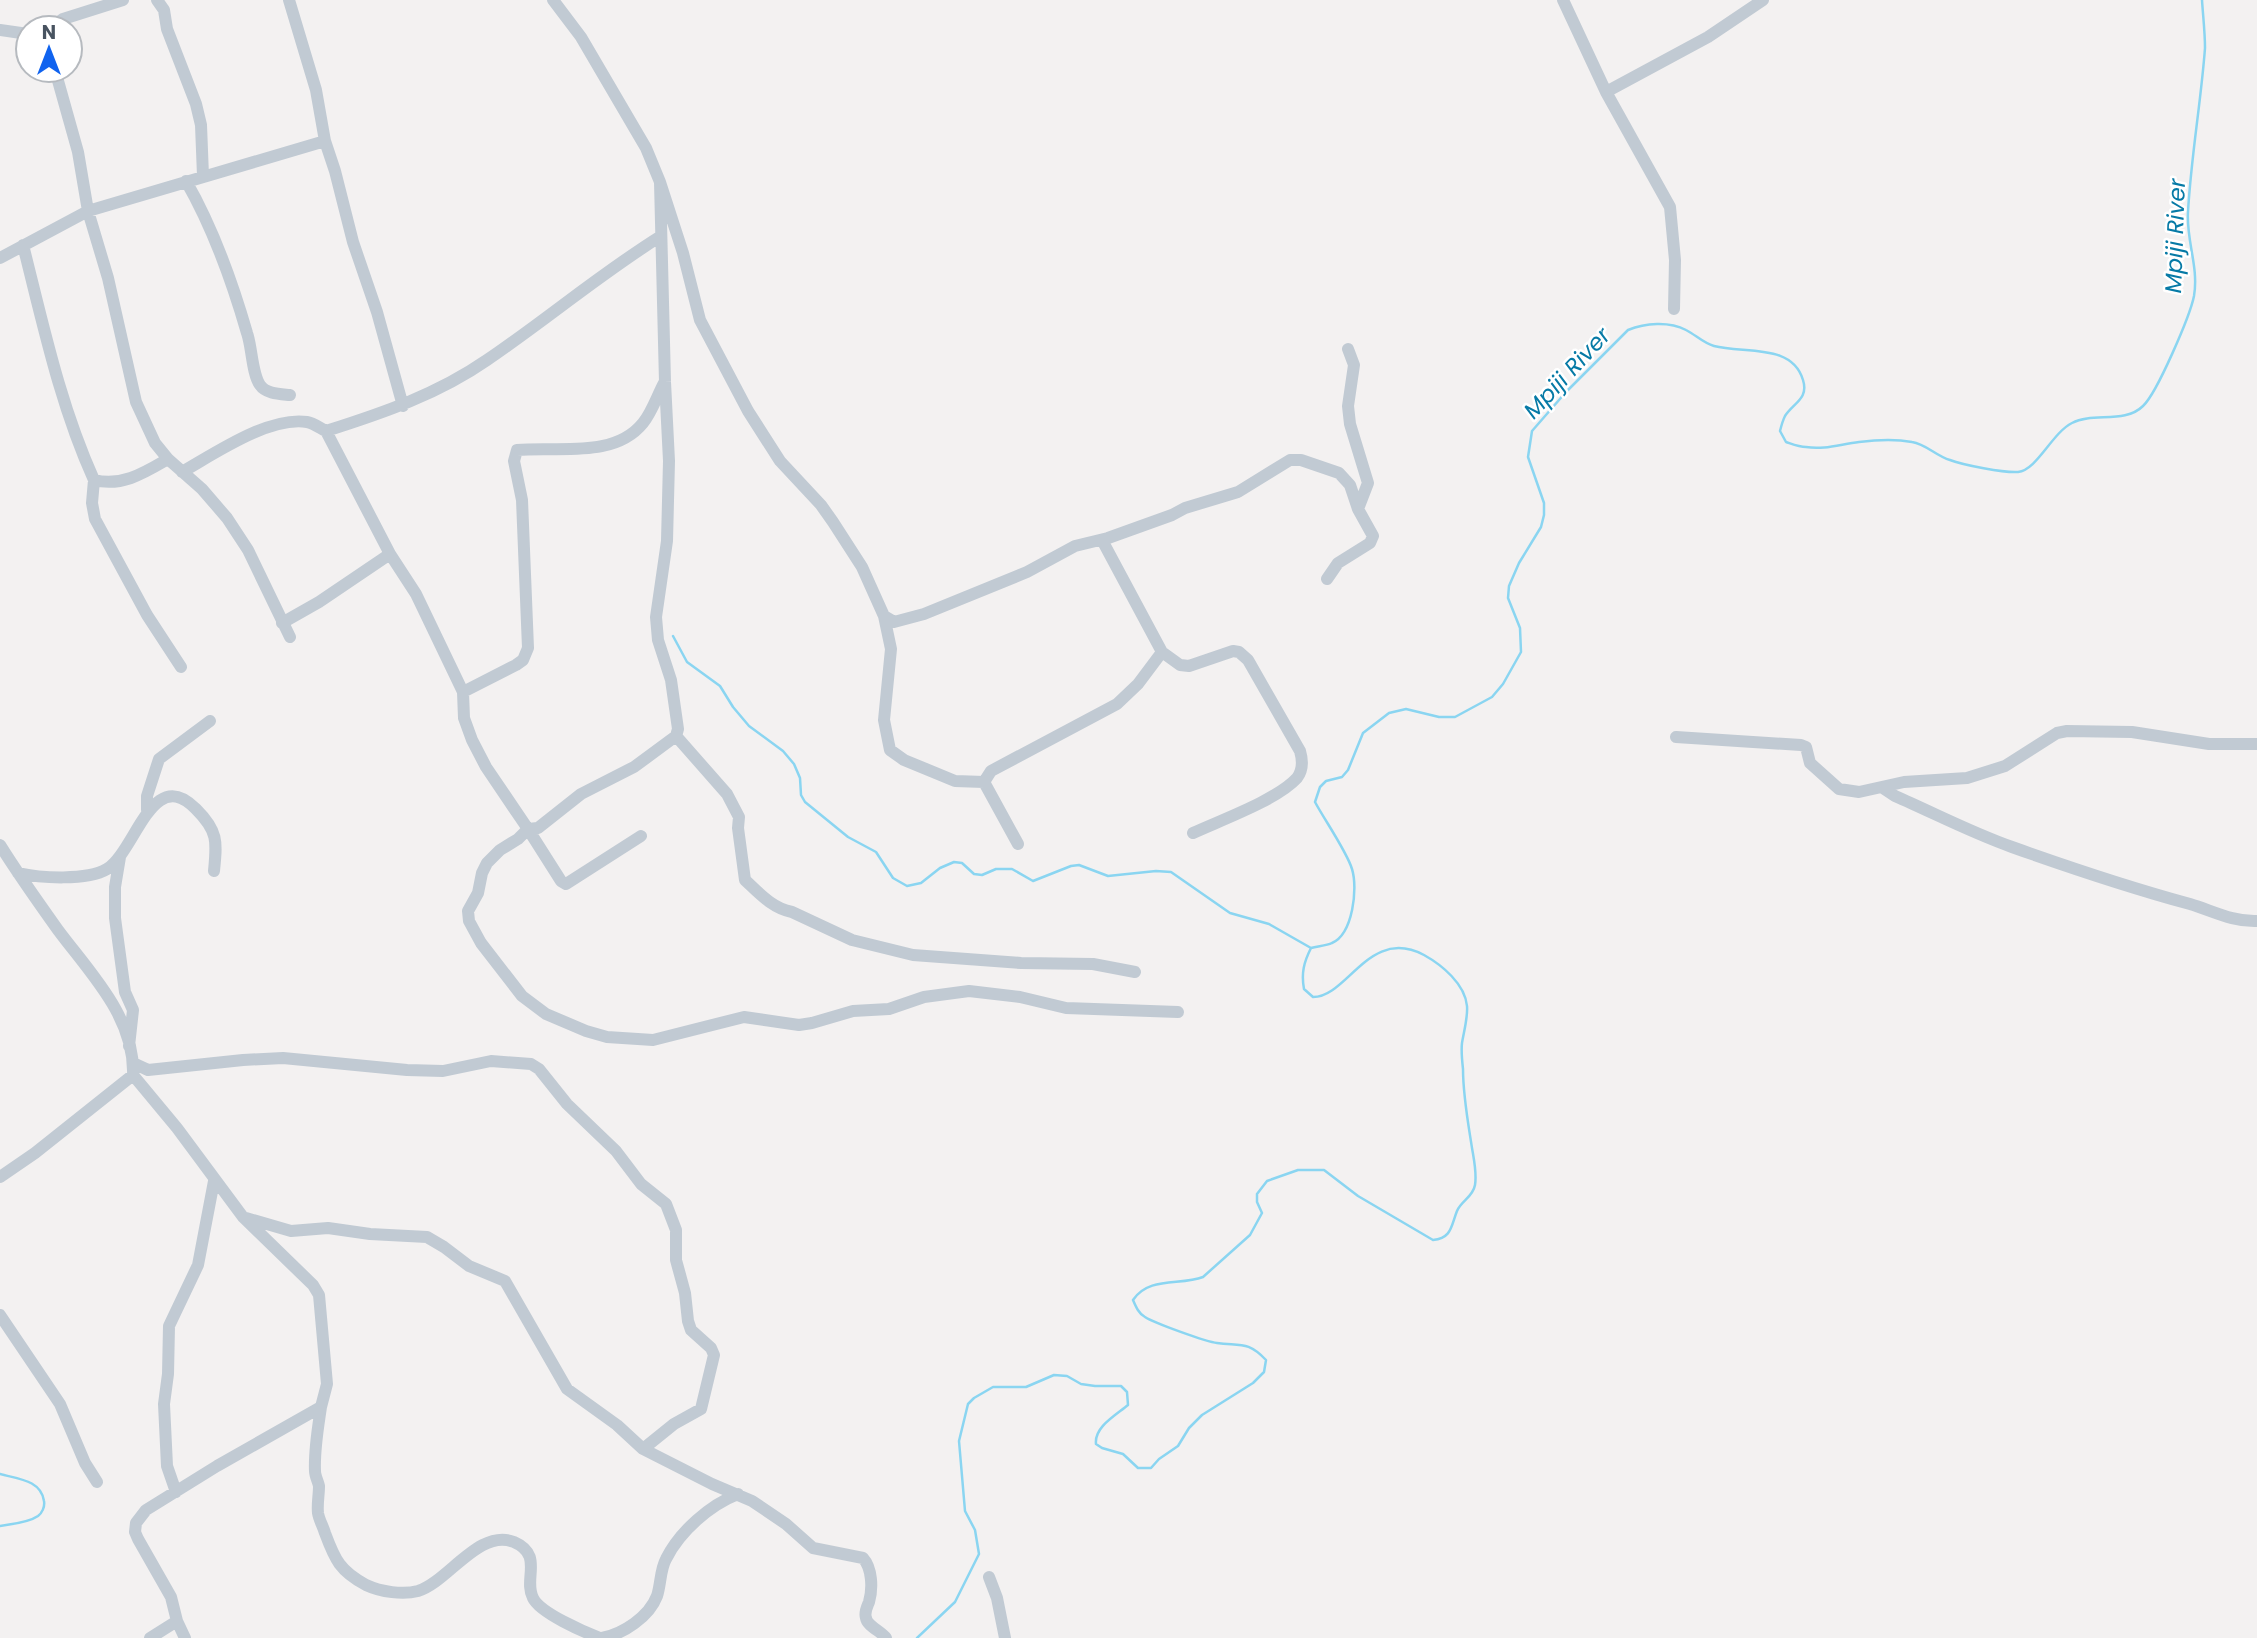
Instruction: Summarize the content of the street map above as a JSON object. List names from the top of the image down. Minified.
{"water":["Mpiji River"],"north":"top"}
